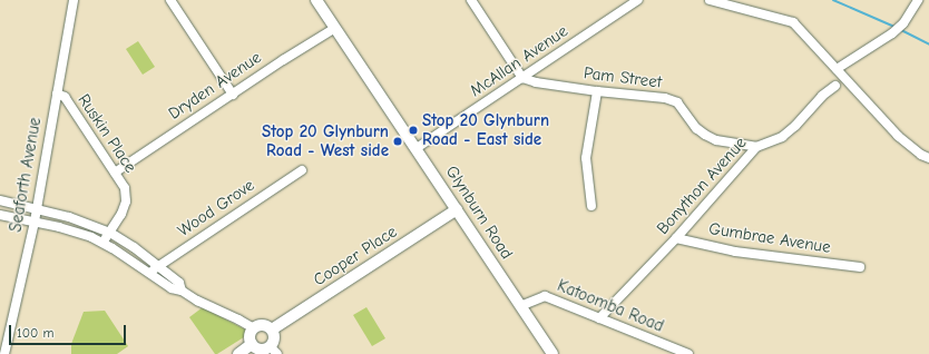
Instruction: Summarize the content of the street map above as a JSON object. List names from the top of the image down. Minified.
{"streets":{"street":["McAllan Avenue","Pam Street","Dryden Avenue","Ruskin Place","Seaforth Avenue","Bonython Avenue","Wood Grove","Glynburn Road","Gumbrae Avenue","Cooper Place","Katoomba Road"]},"crossings":[["McAllan Avenue","Pam Street"],["McAllan Avenue","Glynburn Road"],["Pam Street","Bonython Avenue"],["Dryden Avenue","Ruskin Place"],["Dryden Avenue","Glynburn Road"],["Ruskin Place","Seaforth Avenue"],["Bonython Avenue","Gumbrae Avenue"],["Bonython Avenue","Katoomba Road"],["Glynburn Road","Cooper Place"],["Glynburn Road","Katoomba Road"]],"places":["Stop 20 Glynburn Road - East side","Stop 20 Glynburn Road - West side"],"scale_bar":"100 m"}
